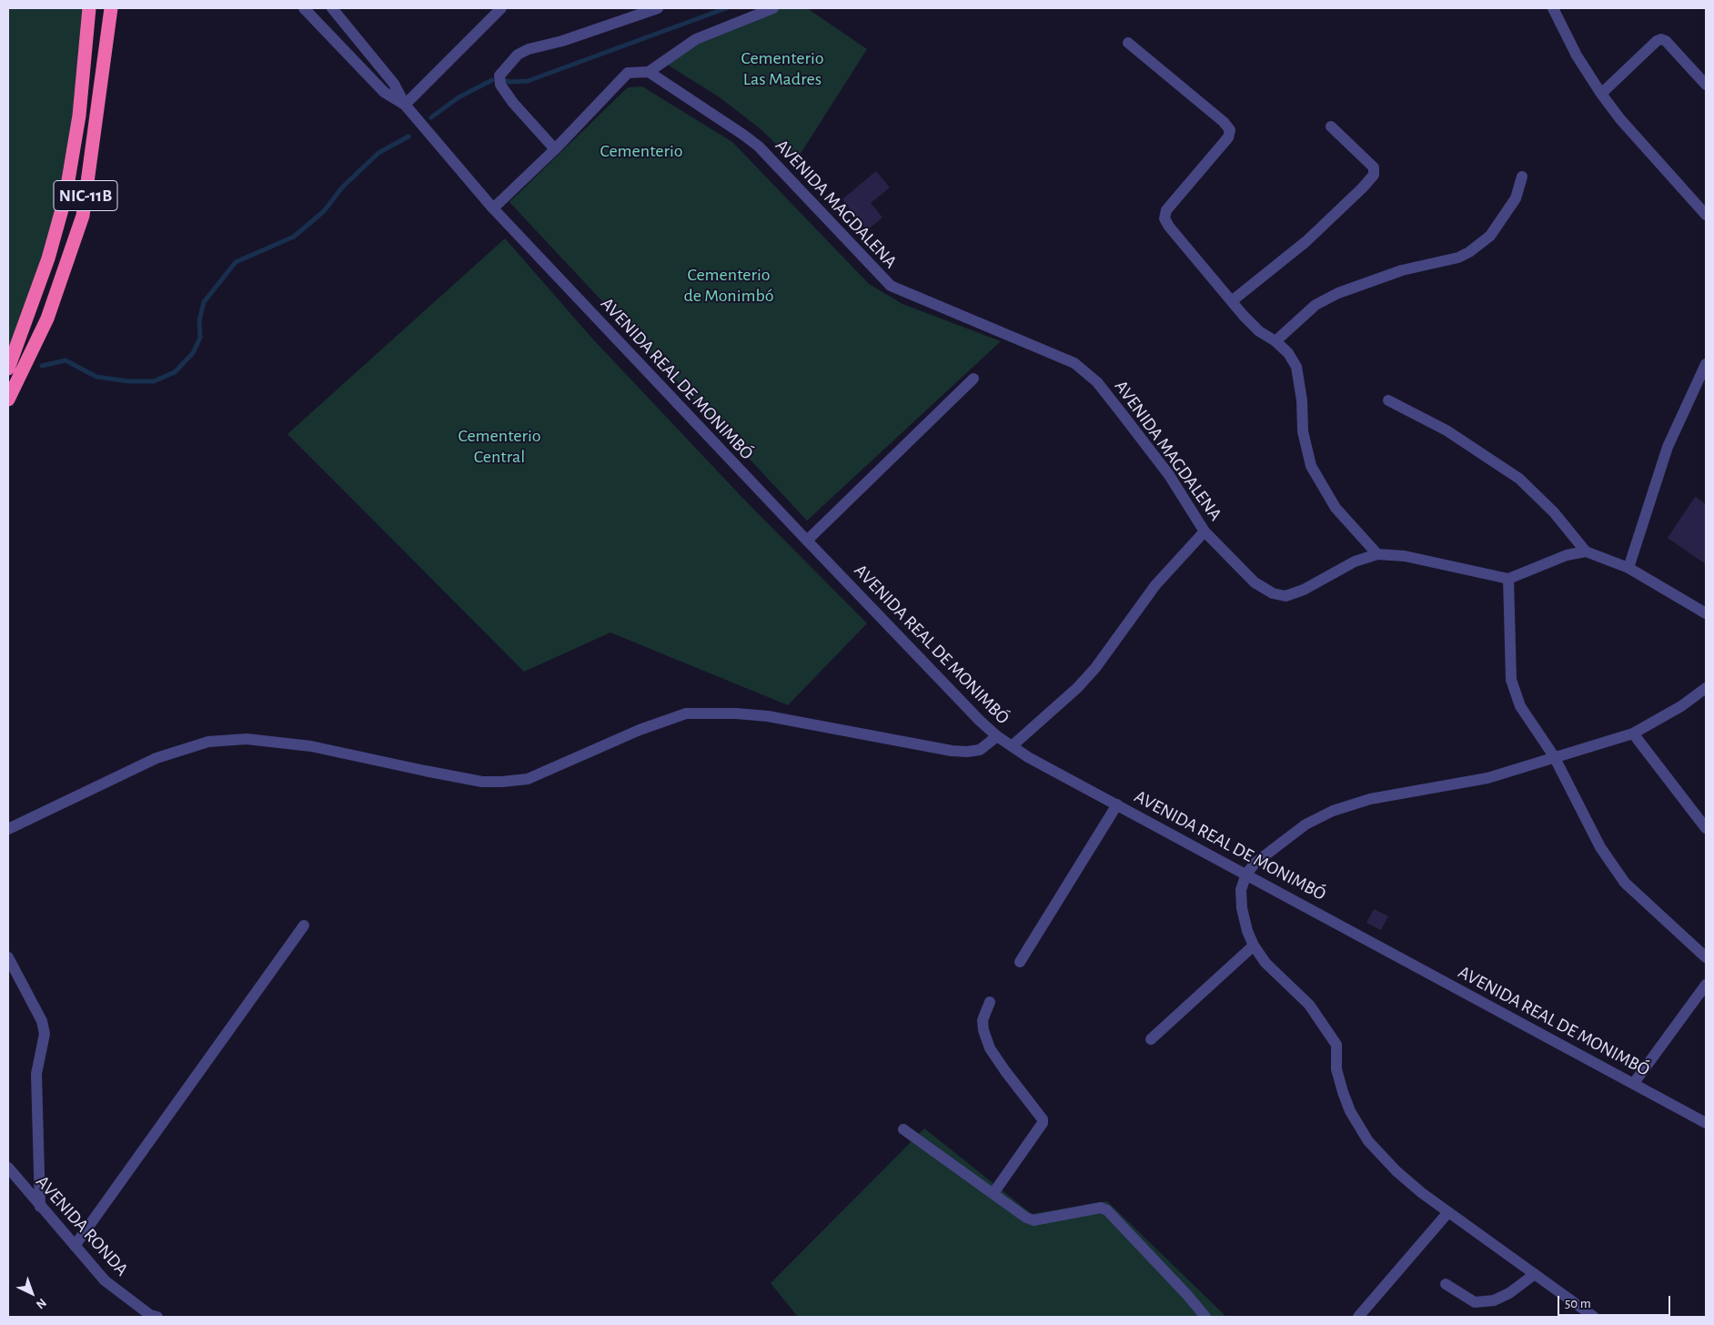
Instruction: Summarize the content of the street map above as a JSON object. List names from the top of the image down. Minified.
{"streets":{"highway":["NIC-11B"],"street":["AVENIDA MAGDALENA","AVENIDA REAL DE MONIMBÓ","AVENIDA RONDA"]},"parks":["Cementerio Las Madres","Cementerio","Cementerio de Monimbó","Cementerio Central"],"scale_bar":"50 m","north":"bottom right"}
